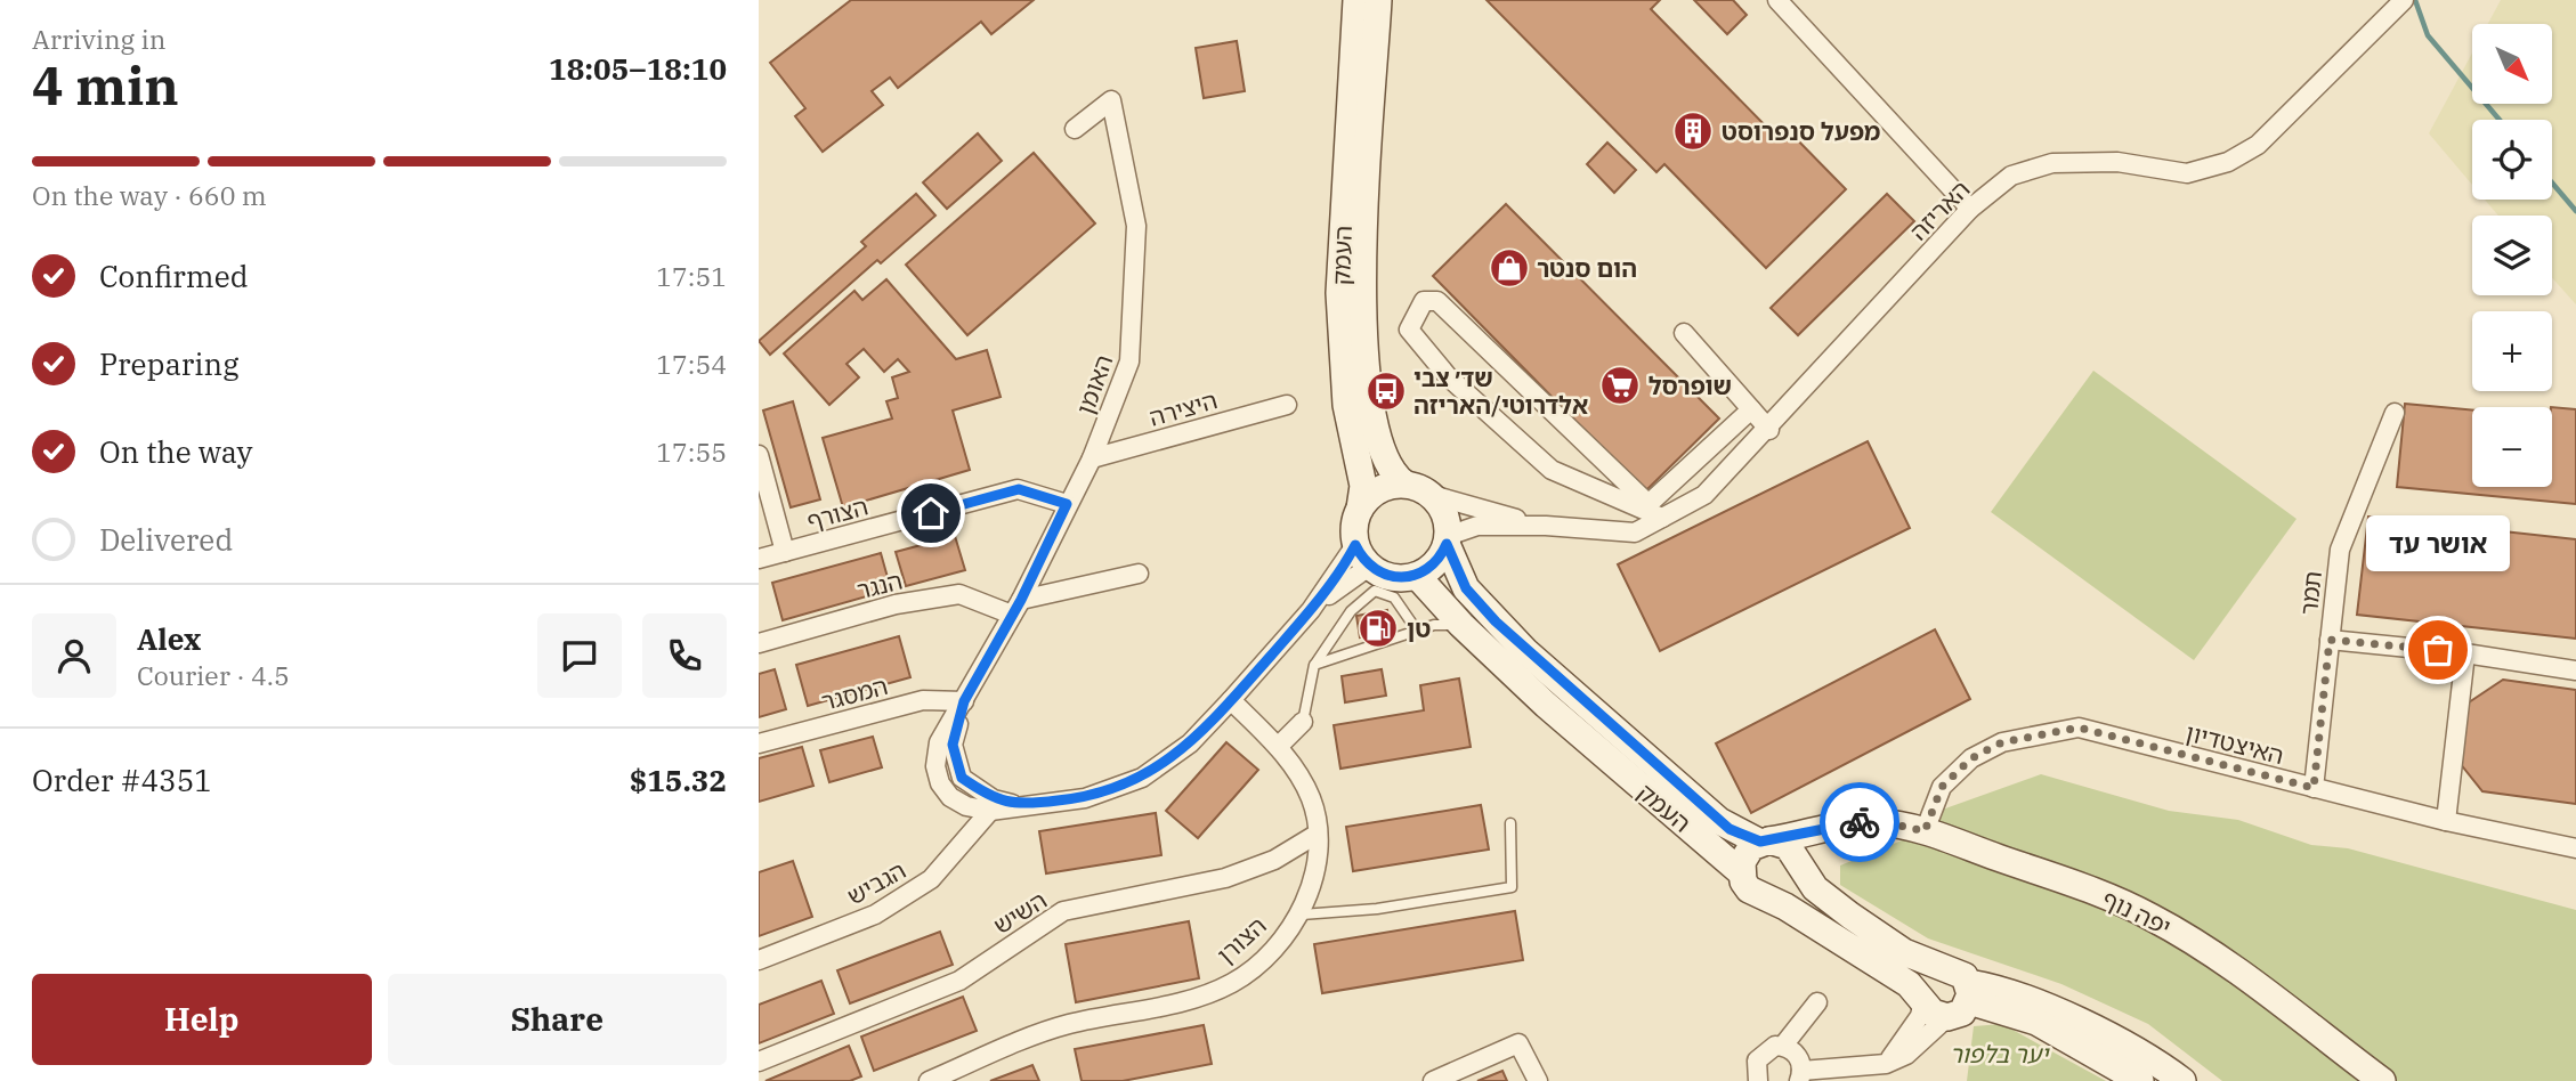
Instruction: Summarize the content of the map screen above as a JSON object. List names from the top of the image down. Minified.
{"streets":{"main road":["העמק","יפה נוף"],"street":["האריזה","האומן","היצירה","הצורף","הנגר","תמר","המסגר","האיצטדיון","הגביש","השיש","הצורן"]},"crossings":[["האריזה","העמק"],["העמק","יפה נוף"],["האומן","היצירה"],["האומן","הצורף"],["האומן","הנגר"],["האומן","המסגר"],["תמר","האיצטדיון"],["האיצטדיון","יפה נוף"],["השיש","הצורן"]],"parks":["יער בלפור"],"places":{"building":["מפעל סנפרוסט"],"shop":["הום סנטר"],"supermarket":["שופרסל"],"bus stop":["שד׳ צבי אלדרוטי/האריזה"],"fuel station":["טן"],"other":["אושר עד"]},"north":"bottom right","page":{"heading":["4 min","Arriving in","18:05–18:10"],"panel":["Alex","Courier · 4.5","Order #4351","$15.32"],"map_buttons":["+","−"],"bar":"On the way · 660 m","list":[["Confirmed","17:51"],["Preparing","17:54"],["On the way","17:55"],"Delivered"],"bubble":"אושר עד","buttons":["Help","Share"]}}
